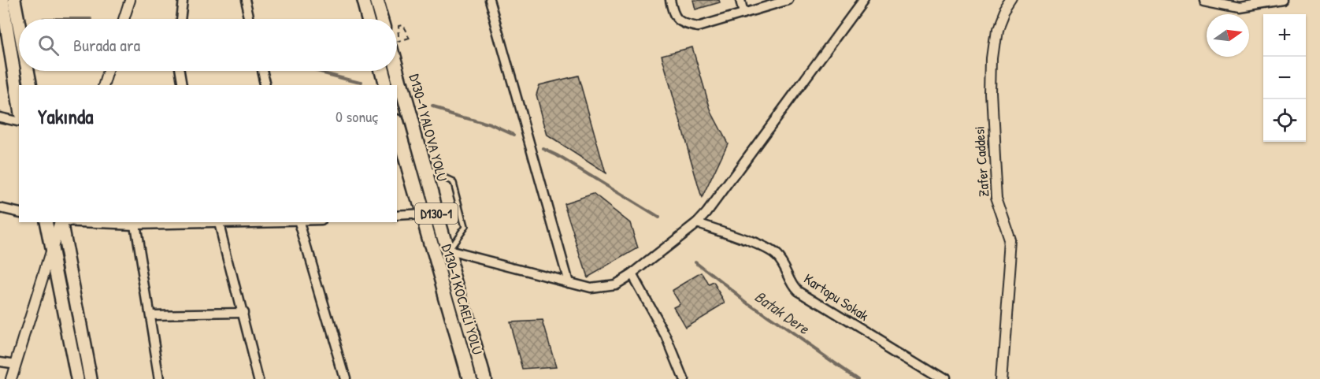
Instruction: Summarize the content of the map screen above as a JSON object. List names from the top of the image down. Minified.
{"streets":{"highway":["D130-1 YALOVA YOLU","D130-1","D130-1 KOCAELİ YOLU"],"street":["Zafer Caddesi","Kartopu Sokak"]},"water":["Batak Dere"],"north":"right","page":{"map_buttons":["+","−"],"search":"Burada ara","heading":["Yakında","0 sonuç"]}}
